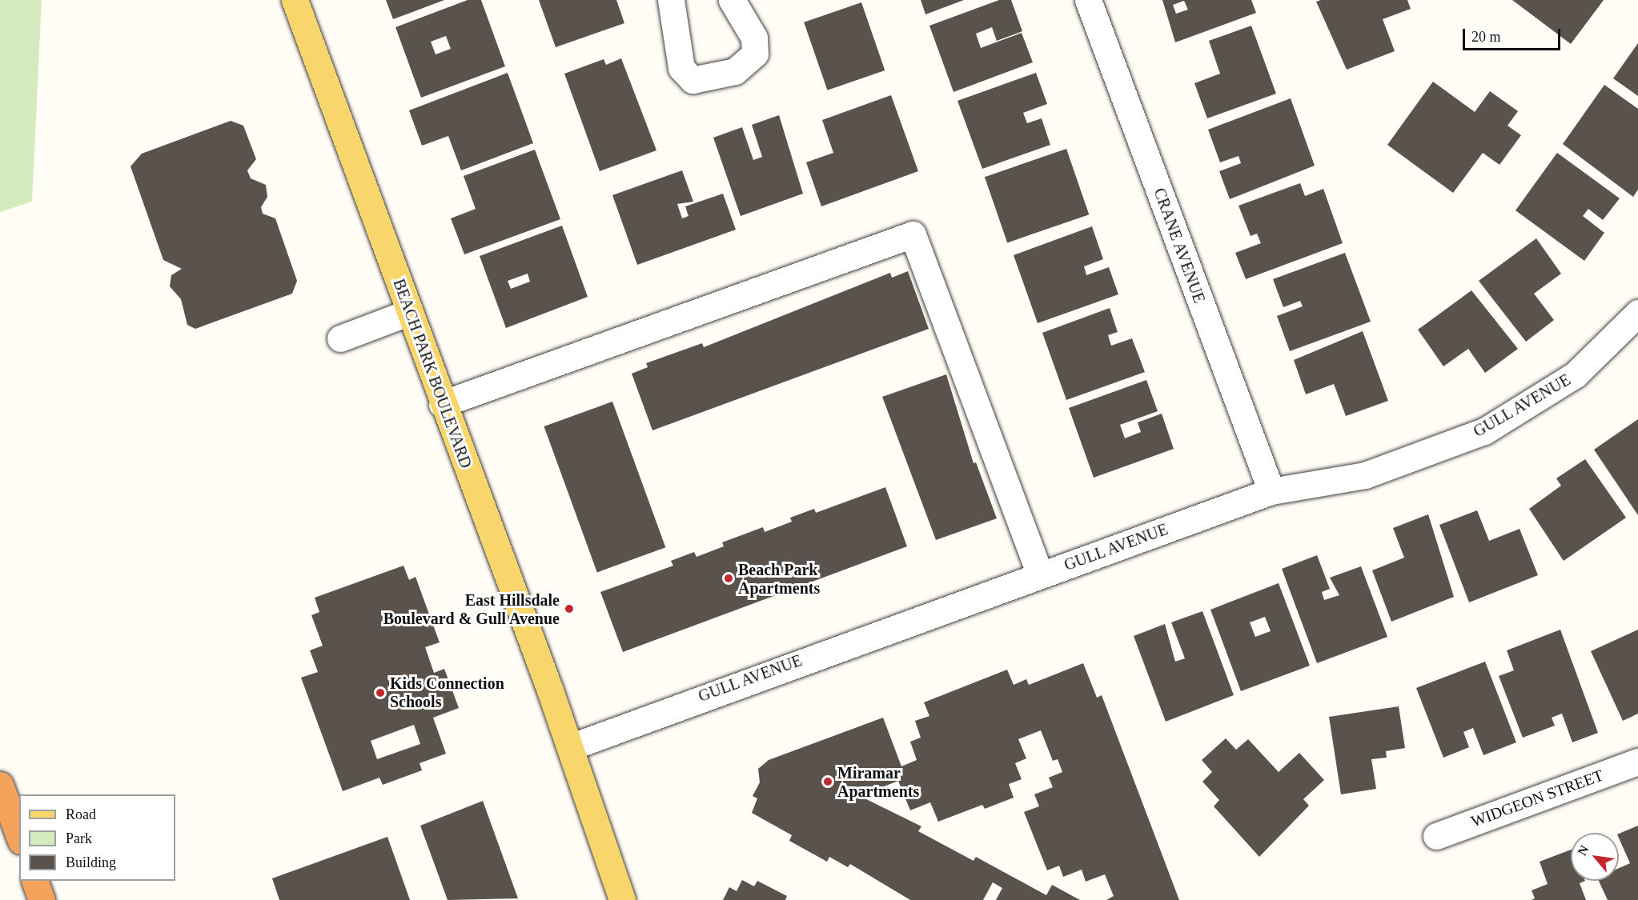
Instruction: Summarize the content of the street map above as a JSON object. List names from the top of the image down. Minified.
{"streets":{"main road":["BEACH PARK BOULEVARD"],"street":["CRANE AVENUE","GULL AVENUE","WIDGEON STREET"]},"crossings":[["CRANE AVENUE","GULL AVENUE"],["BEACH PARK BOULEVARD","GULL AVENUE"]],"places":["Beach Park Apartments","East Hillsdale Boulevard & Gull Avenue","Kids Connection Schools","Miramar Apartments"],"legend":["Road","Park","Building"],"scale_bar":"20 m","north":"top left"}
